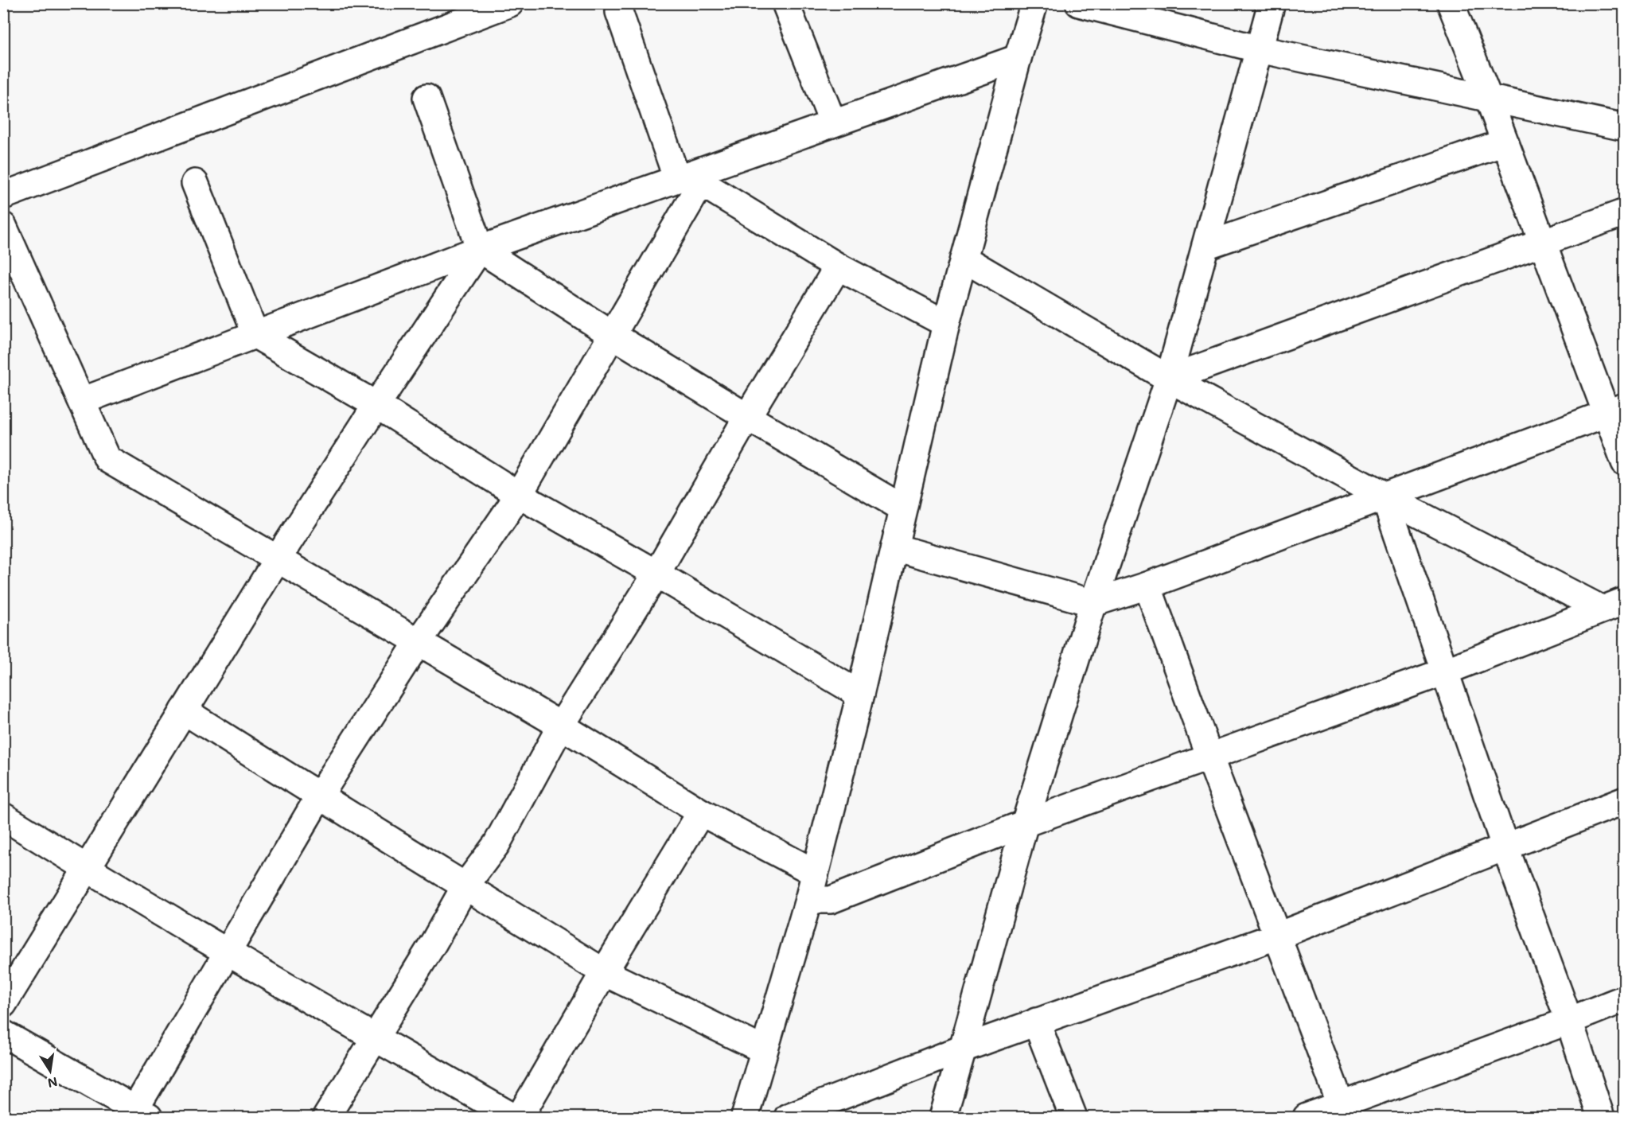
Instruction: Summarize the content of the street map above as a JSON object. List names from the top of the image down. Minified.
{"north":"bottom"}
